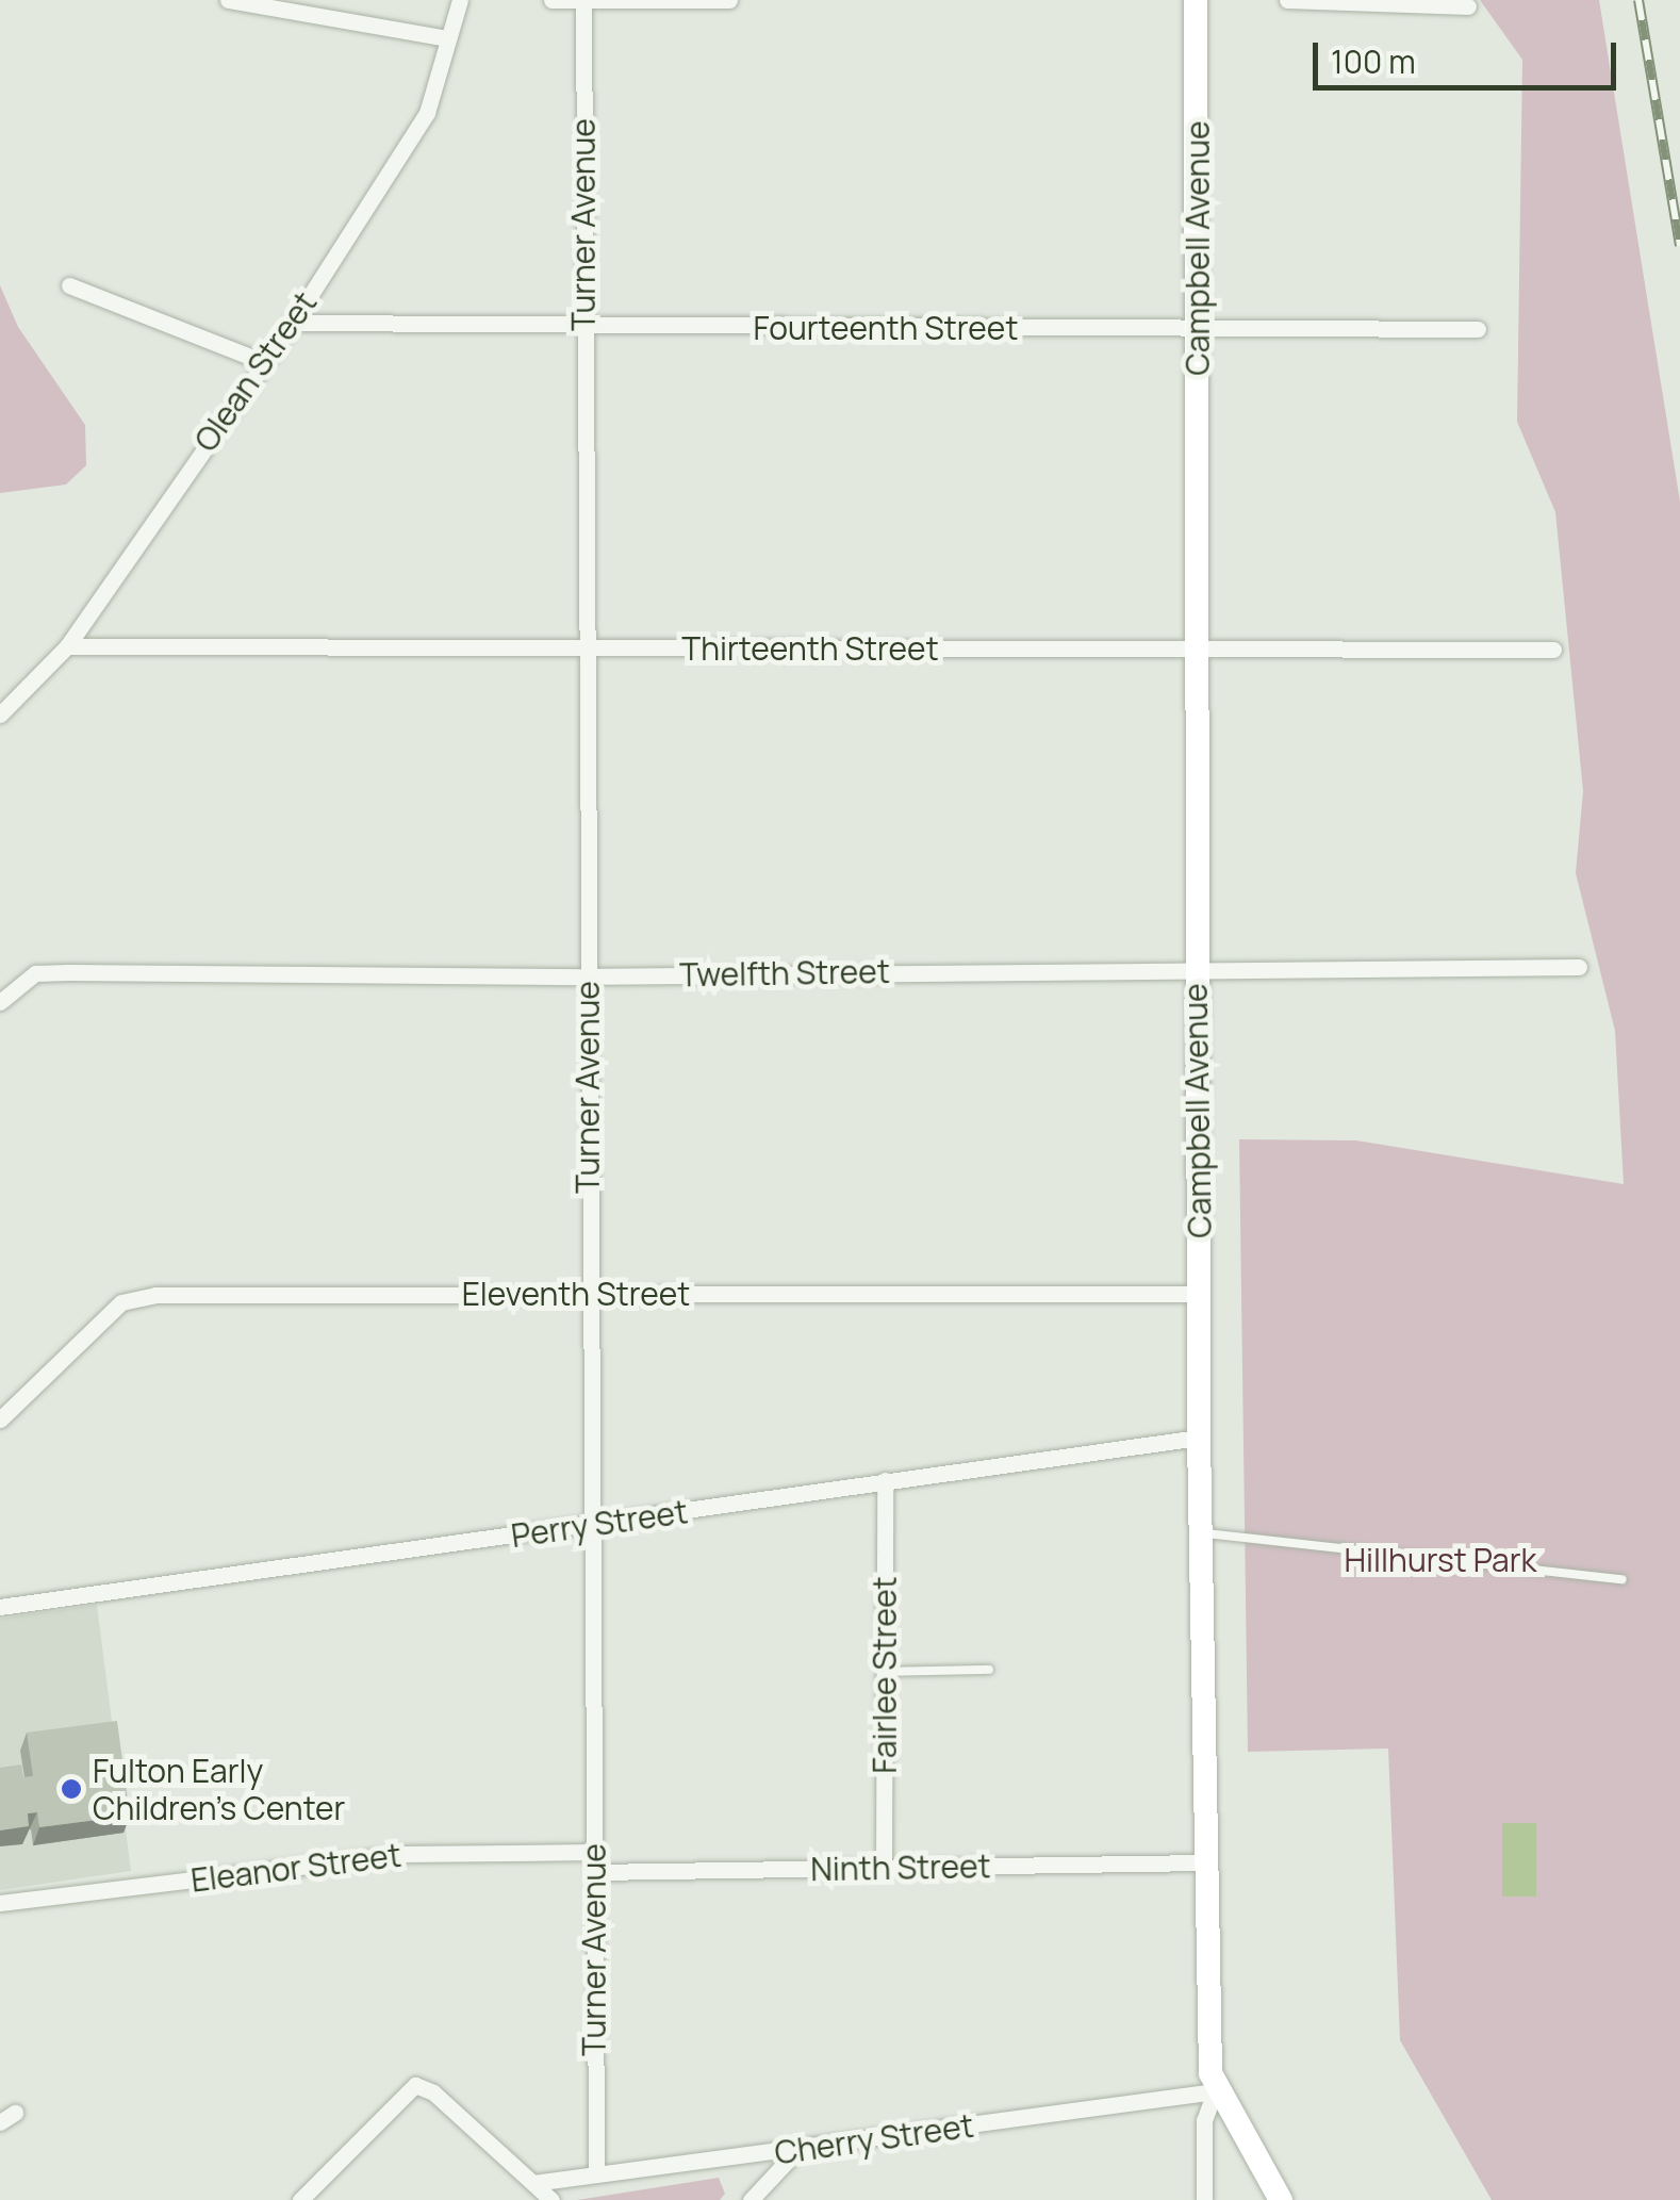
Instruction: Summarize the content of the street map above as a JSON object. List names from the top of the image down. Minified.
{"streets":{"street":["Turner Avenue","Campbell Avenue","Fourteenth Street","Olean Street","Thirteenth Street","Twelfth Street","Eleventh Street","Perry Street","Fairlee Street","Eleanor Street","Ninth Street","Cherry Street"]},"crossings":[["Turner Avenue","Fourteenth Street"],["Turner Avenue","Thirteenth Street"],["Turner Avenue","Twelfth Street"],["Turner Avenue","Eleventh Street"],["Turner Avenue","Perry Street"],["Turner Avenue","Eleanor Street"],["Turner Avenue","Ninth Street"],["Turner Avenue","Cherry Street"],["Campbell Avenue","Fourteenth Street"],["Campbell Avenue","Thirteenth Street"],["Campbell Avenue","Twelfth Street"],["Campbell Avenue","Eleventh Street"],["Campbell Avenue","Perry Street"],["Campbell Avenue","Ninth Street"],["Campbell Avenue","Cherry Street"],["Fourteenth Street","Olean Street"],["Olean Street","Thirteenth Street"],["Perry Street","Fairlee Street"],["Fairlee Street","Ninth Street"]],"parks":["Hillhurst Park"],"places":["Fulton Early Children's Center"],"scale_bar":"100 m"}
